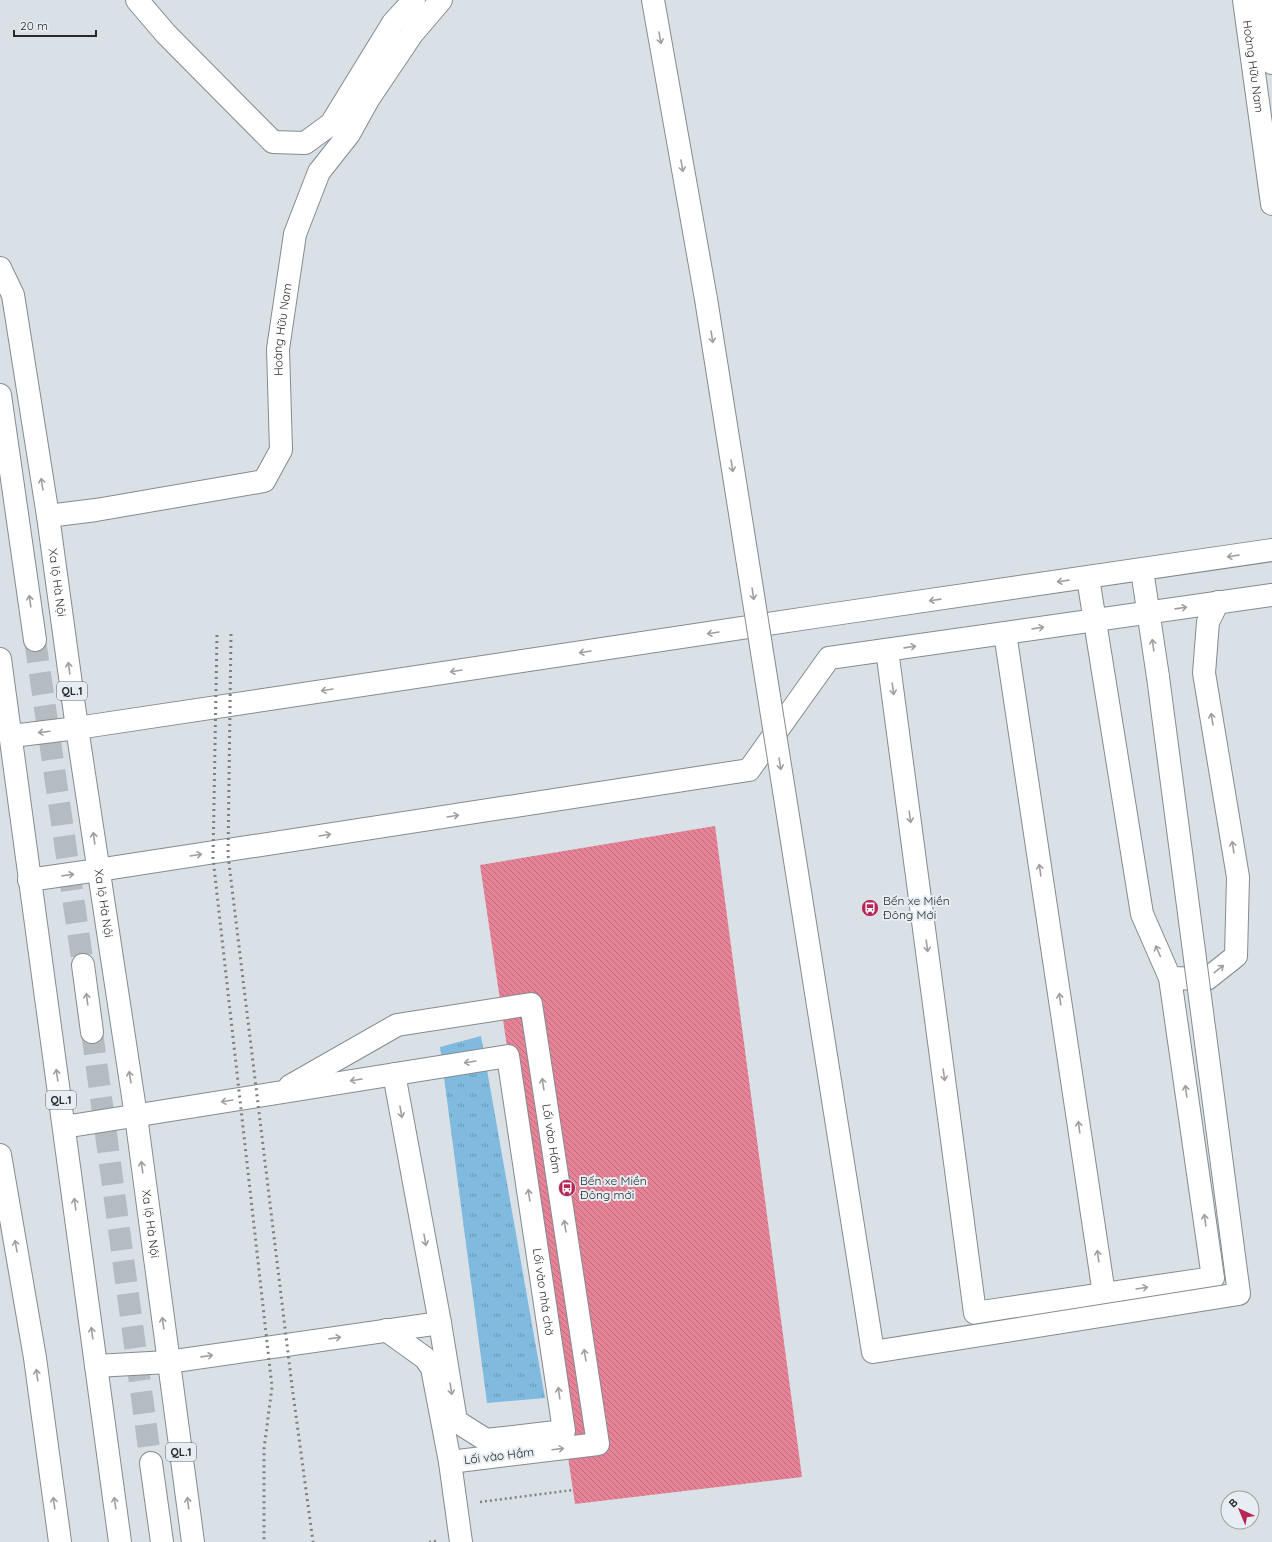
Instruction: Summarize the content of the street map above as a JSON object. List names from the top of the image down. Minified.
{"streets":{"main road":["Hoàng Hữu Nam","Xa lộ Hà Nội","QL.1","Lối vào Hầm","Lối vào nhà chờ"]},"crossings":[["Hoàng Hữu Nam","Xa lộ Hà Nội"]],"places":{"bus stop":["Bến xe Miền Đông Mới","Bến xe Miền Đông mới"]},"scale_bar":"20 m","north":"top left"}
